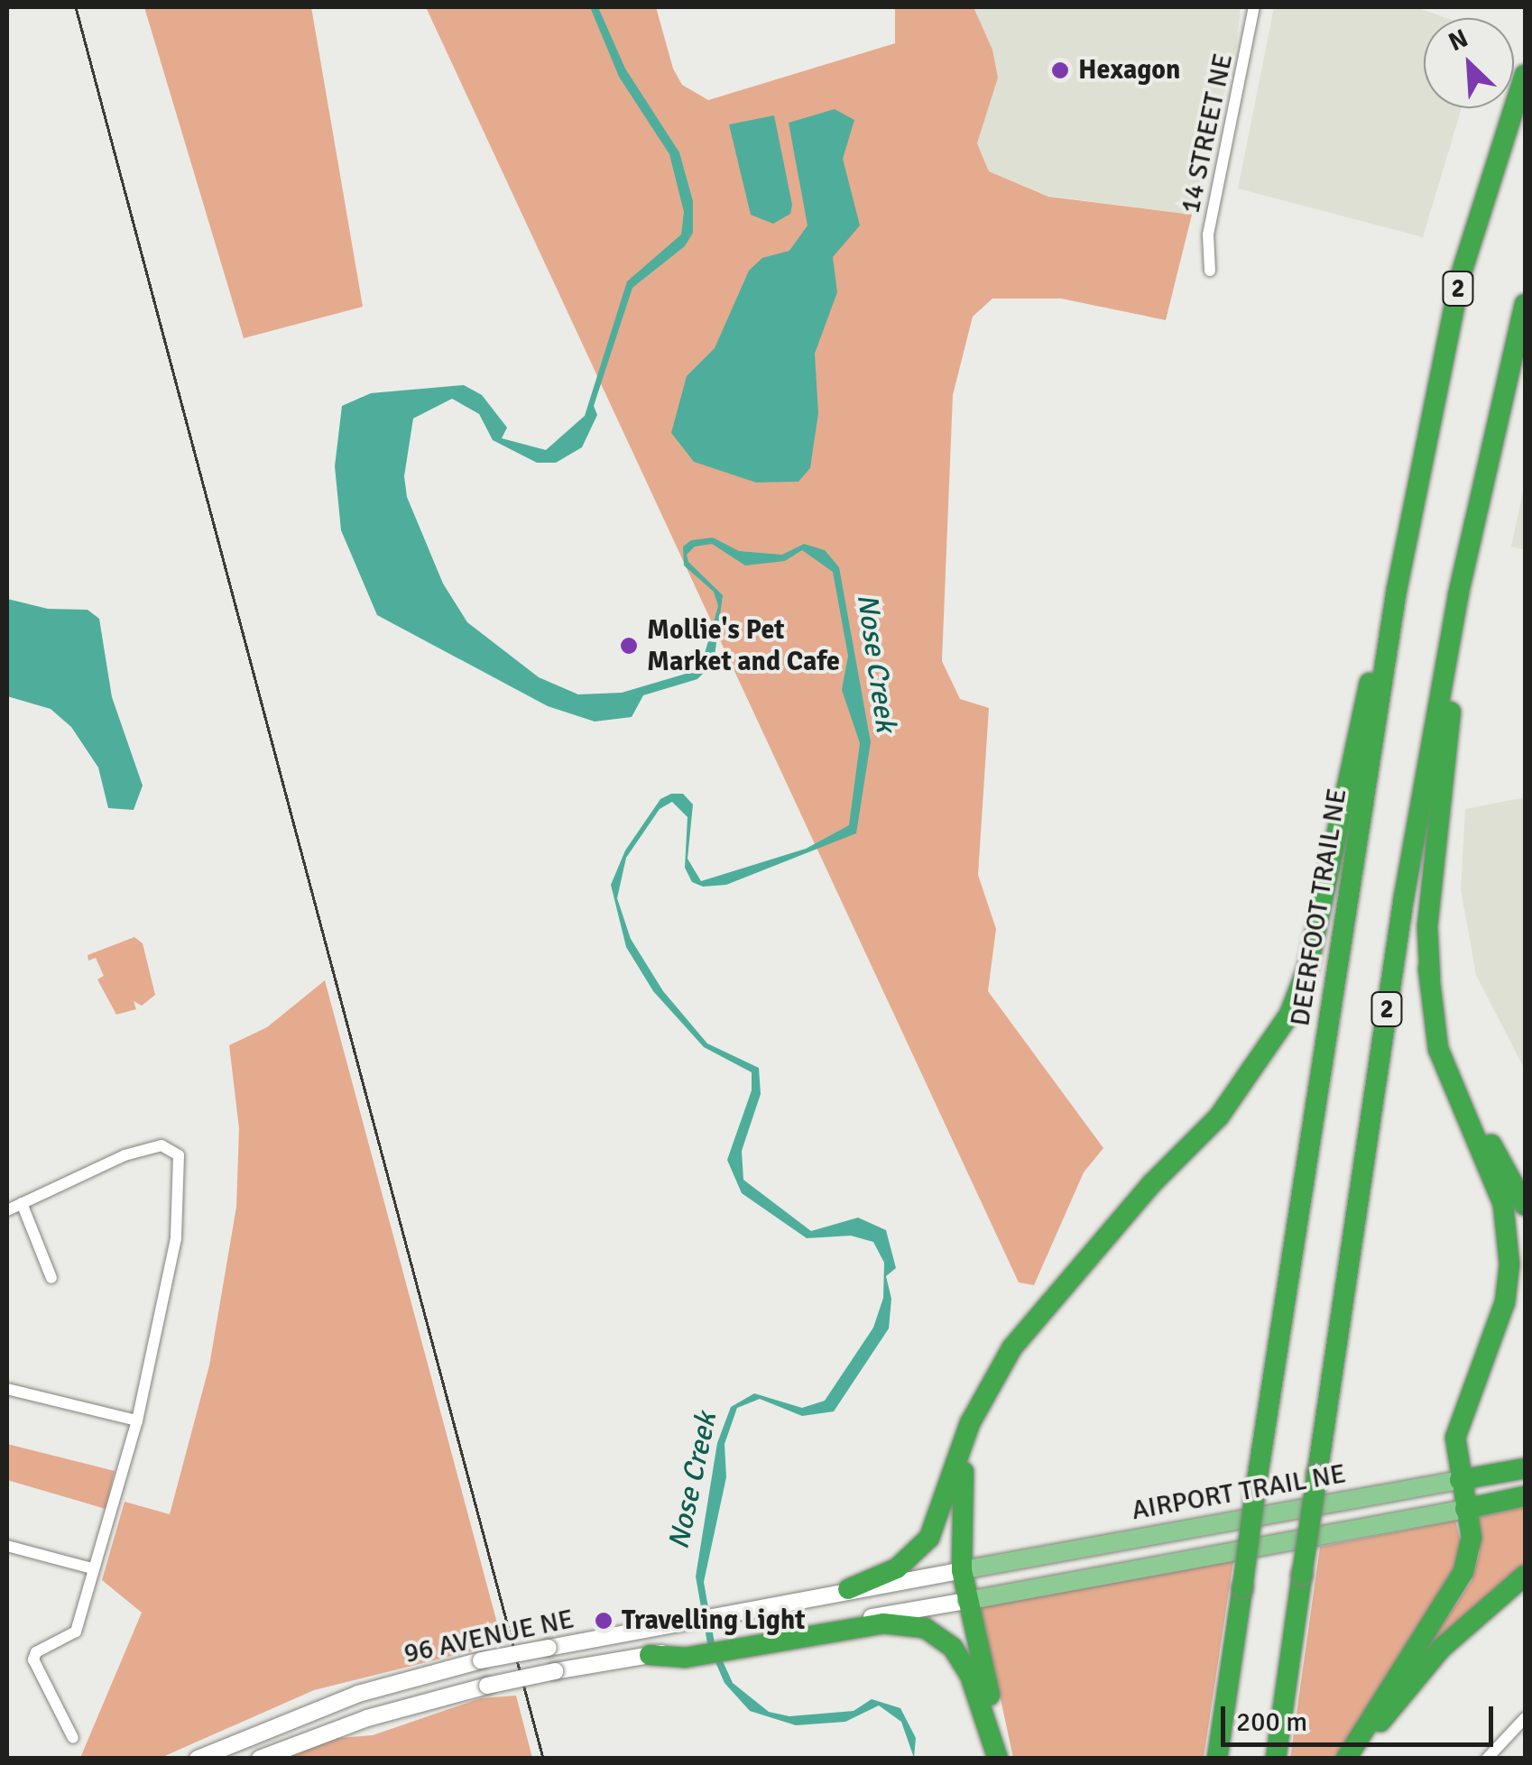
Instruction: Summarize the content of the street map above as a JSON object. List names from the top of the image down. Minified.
{"streets":{"highway":["2","DEERFOOT TRAIL NE","AIRPORT TRAIL NE"],"main road":["96 AVENUE NE"],"street":["14 STREET NE"]},"crossings":[["AIRPORT TRAIL NE","96 AVENUE NE"]],"water":["Nose Creek"],"places":["Hexagon","Mollie's Pet Market and Cafe","Travelling Light"],"scale_bar":"200 m","north":"top left"}
